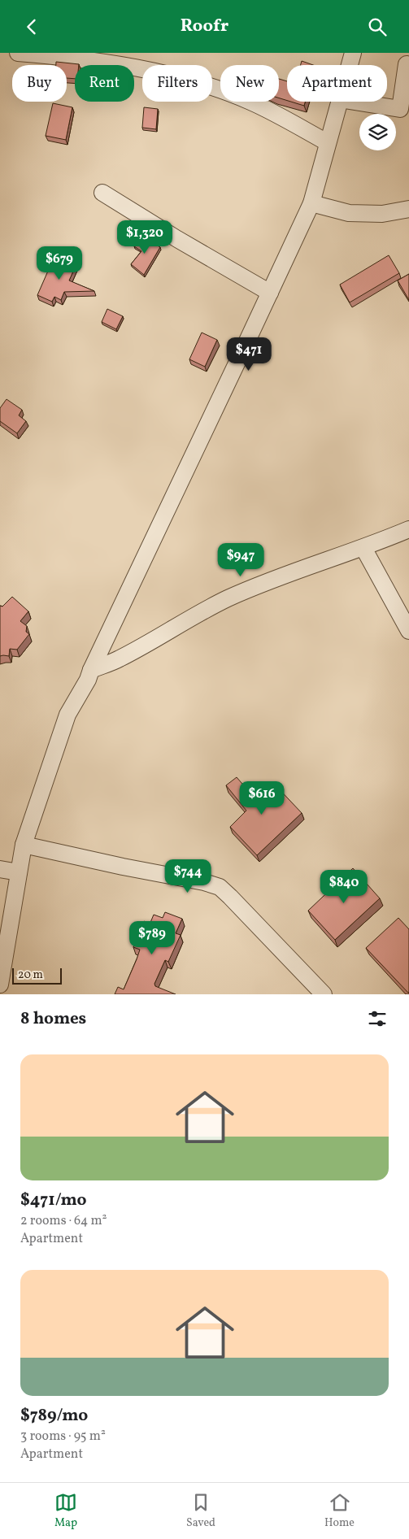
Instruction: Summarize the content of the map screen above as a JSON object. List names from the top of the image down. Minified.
{"scale_bar":"20 m","page":{"header":"Roofr","chip":["Buy","Rent","Filters","New","Apartment"],"price":["$1,320","$679","$471","$947","$616","$744","$840","$789"],"scale":"20 m","heading":"8 homes","list":[{"name":"$471/mo","note":"2 rooms · 64 m² · Apartment"},{"name":"$789/mo","note":"3 rooms · 95 m² · Apartment"}],"tabs":["Map","Saved","Home"]}}
